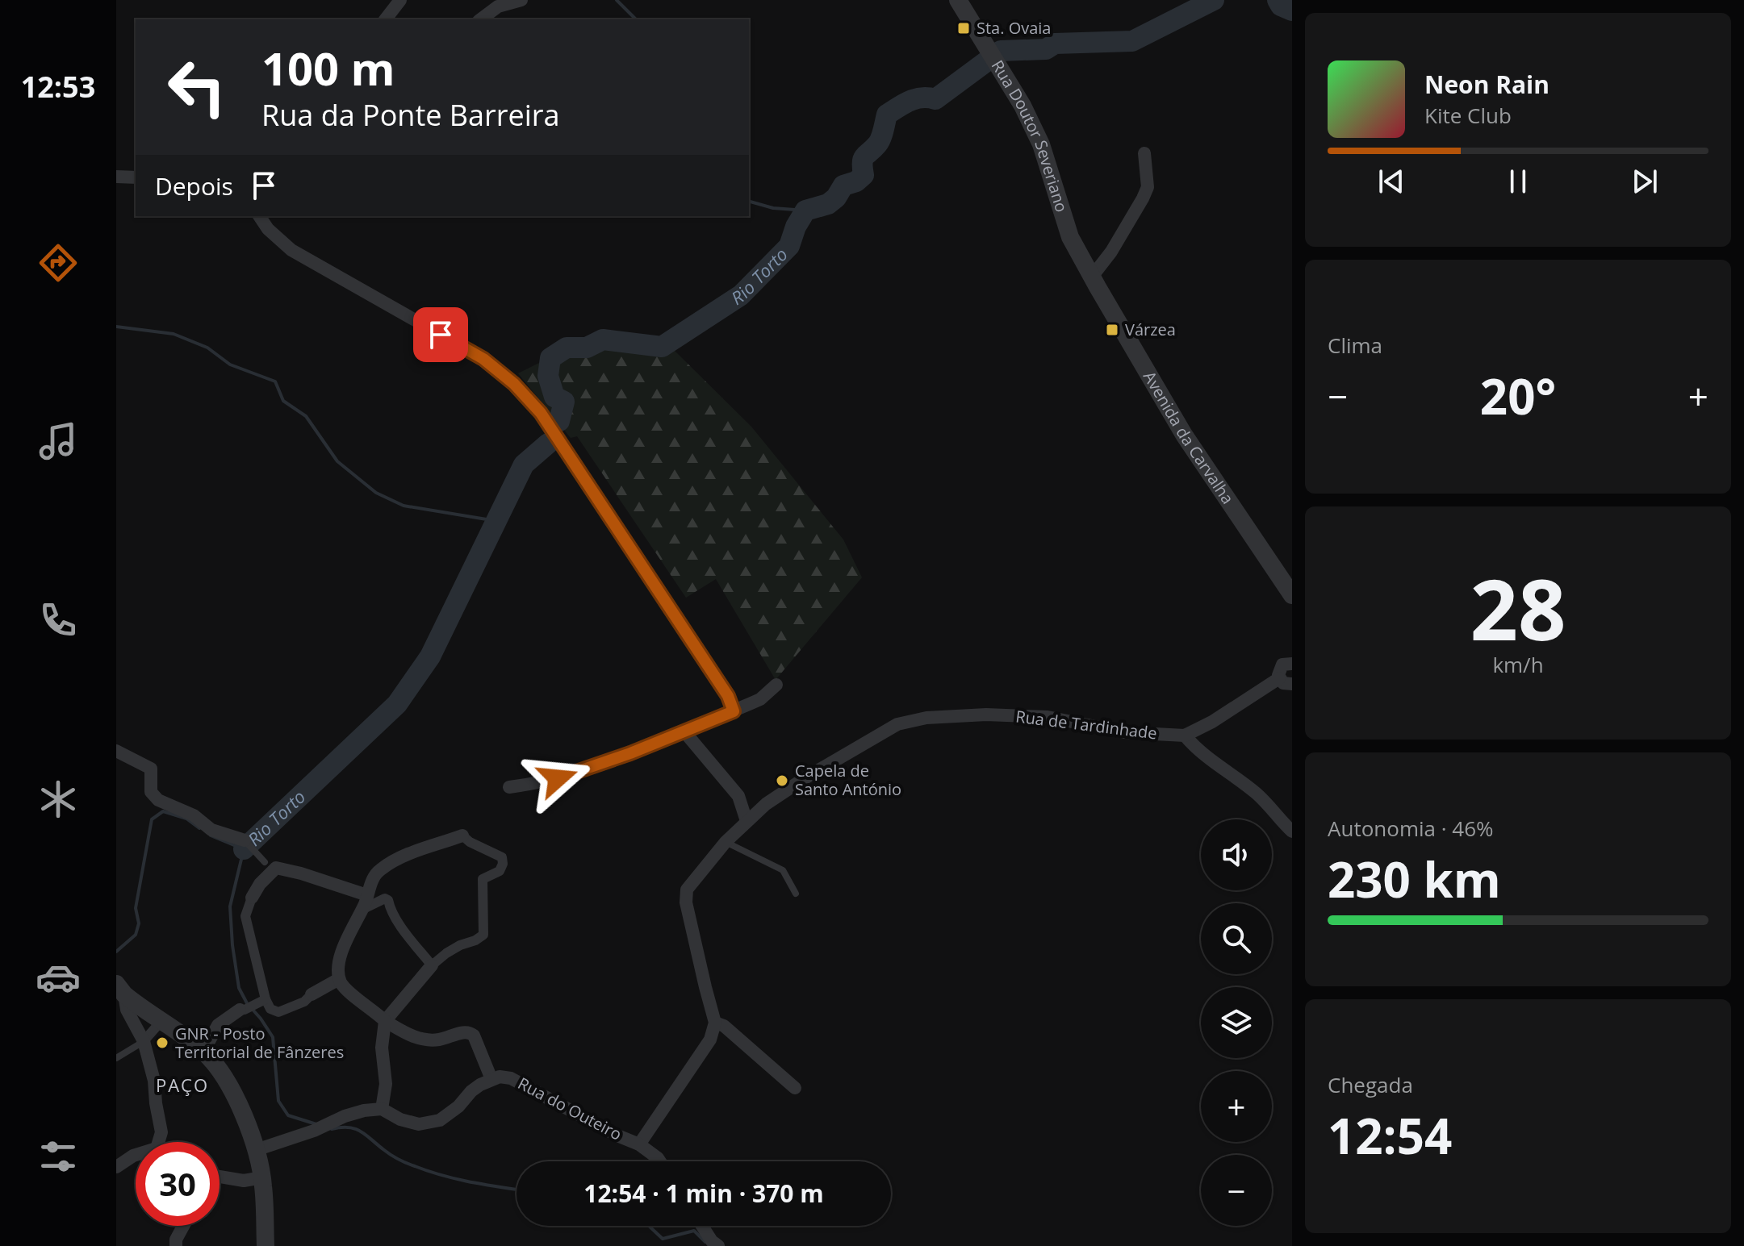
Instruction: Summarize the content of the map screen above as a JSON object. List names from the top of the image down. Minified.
{"streets":{"street":["Rua Doutor Severiano","Avenida da Carvalha","Rua de Tardinhade","Rua do Outeiro"]},"crossings":[["Rua Doutor Severiano","Avenida da Carvalha"]],"districts":["PAÇO"],"water":["Rio Torto"],"places":{"transit":["Sta. Ovaia","Várzea"],"other":["Capela de Santo António","GNR - Posto Territorial de Fânzeres"]},"page":{"tabs":"12:53","turn":["100 m","Rua da Ponte Barreira"],"song":["Neon Rain","Kite Club"],"then":"Depois","tile":["Clima",["28","km/h"],["Autonomia · 46%","230 km"],["Chegada","12:54"]],"heat":["−","20°","+"],"map_buttons":["+","−"],"limit":"30","trip":"12:54 · 1 min · 370 m"}}
